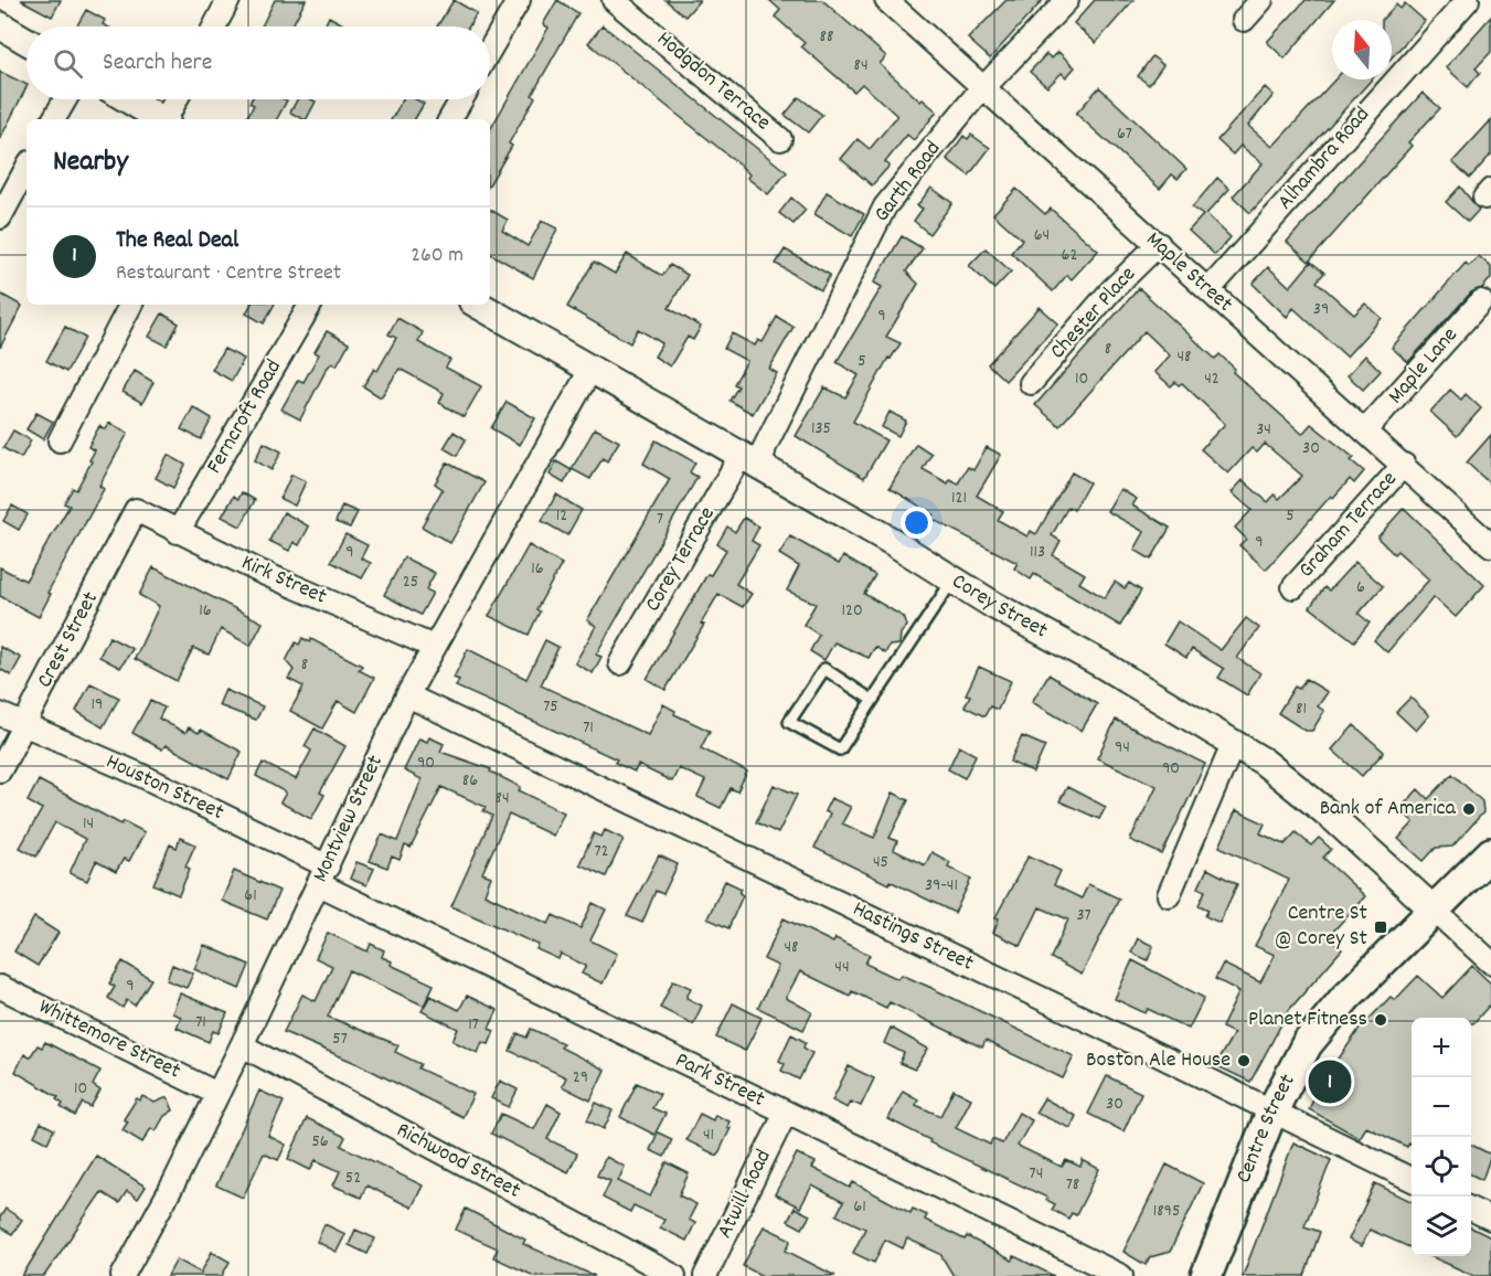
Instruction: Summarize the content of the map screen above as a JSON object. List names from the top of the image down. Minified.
{"streets":{"main road":["Centre Street"],"street":["Hodgdon Terrace","Alhambra Road","Garth Road","Maple Street","Chester Place","Maple Lane","Ferncroft Road","Graham Terrace","Corey Terrace","Kirk Street","Corey Street","Crest Street","Houston Street","Montview Street","Hastings Street","Whittemore Street","Park Street","Richwood Street","Atwill Road"]},"crossings":[["Alhambra Road","Maple Street"],["Garth Road","Maple Street"],["Garth Road","Corey Terrace"],["Garth Road","Corey Street"],["Maple Street","Chester Place"],["Maple Street","Maple Lane"],["Maple Street","Graham Terrace"],["Ferncroft Road","Kirk Street"],["Corey Terrace","Corey Street"],["Kirk Street","Crest Street"],["Kirk Street","Montview Street"],["Corey Street","Montview Street"],["Corey Street","Centre Street"],["Crest Street","Houston Street"],["Houston Street","Montview Street"],["Houston Street","Park Street"],["Montview Street","Hastings Street"],["Montview Street","Whittemore Street"],["Montview Street","Park Street"],["Montview Street","Richwood Street"],["Hastings Street","Centre Street"],["Park Street","Atwill Road"]],"places":{"other":["Bank of America","Planet Fitness","Boston Ale House"],"transit":["Centre St @ Corey St"]},"house_numbers":["88","84","67","64","62","39","9","8","48","5","10","42","135","34","30","121","12","5","7","9","9","113","16","25","6","16","120","8","19","75","81","71","94","90","90","86","84","14","72","45","39-41","61","37","48","44","9","71","17","57","29","10","30","41","56","74","52","78","61","1895"],"north":"top","page":{"search":"Search here","heading":"Nearby","list":[{"mark":"1","name":"The Real Deal","note":"Restaurant · Centre Street","value":"260 m"}],"map_buttons":["+","−"],"pins":"1"}}
